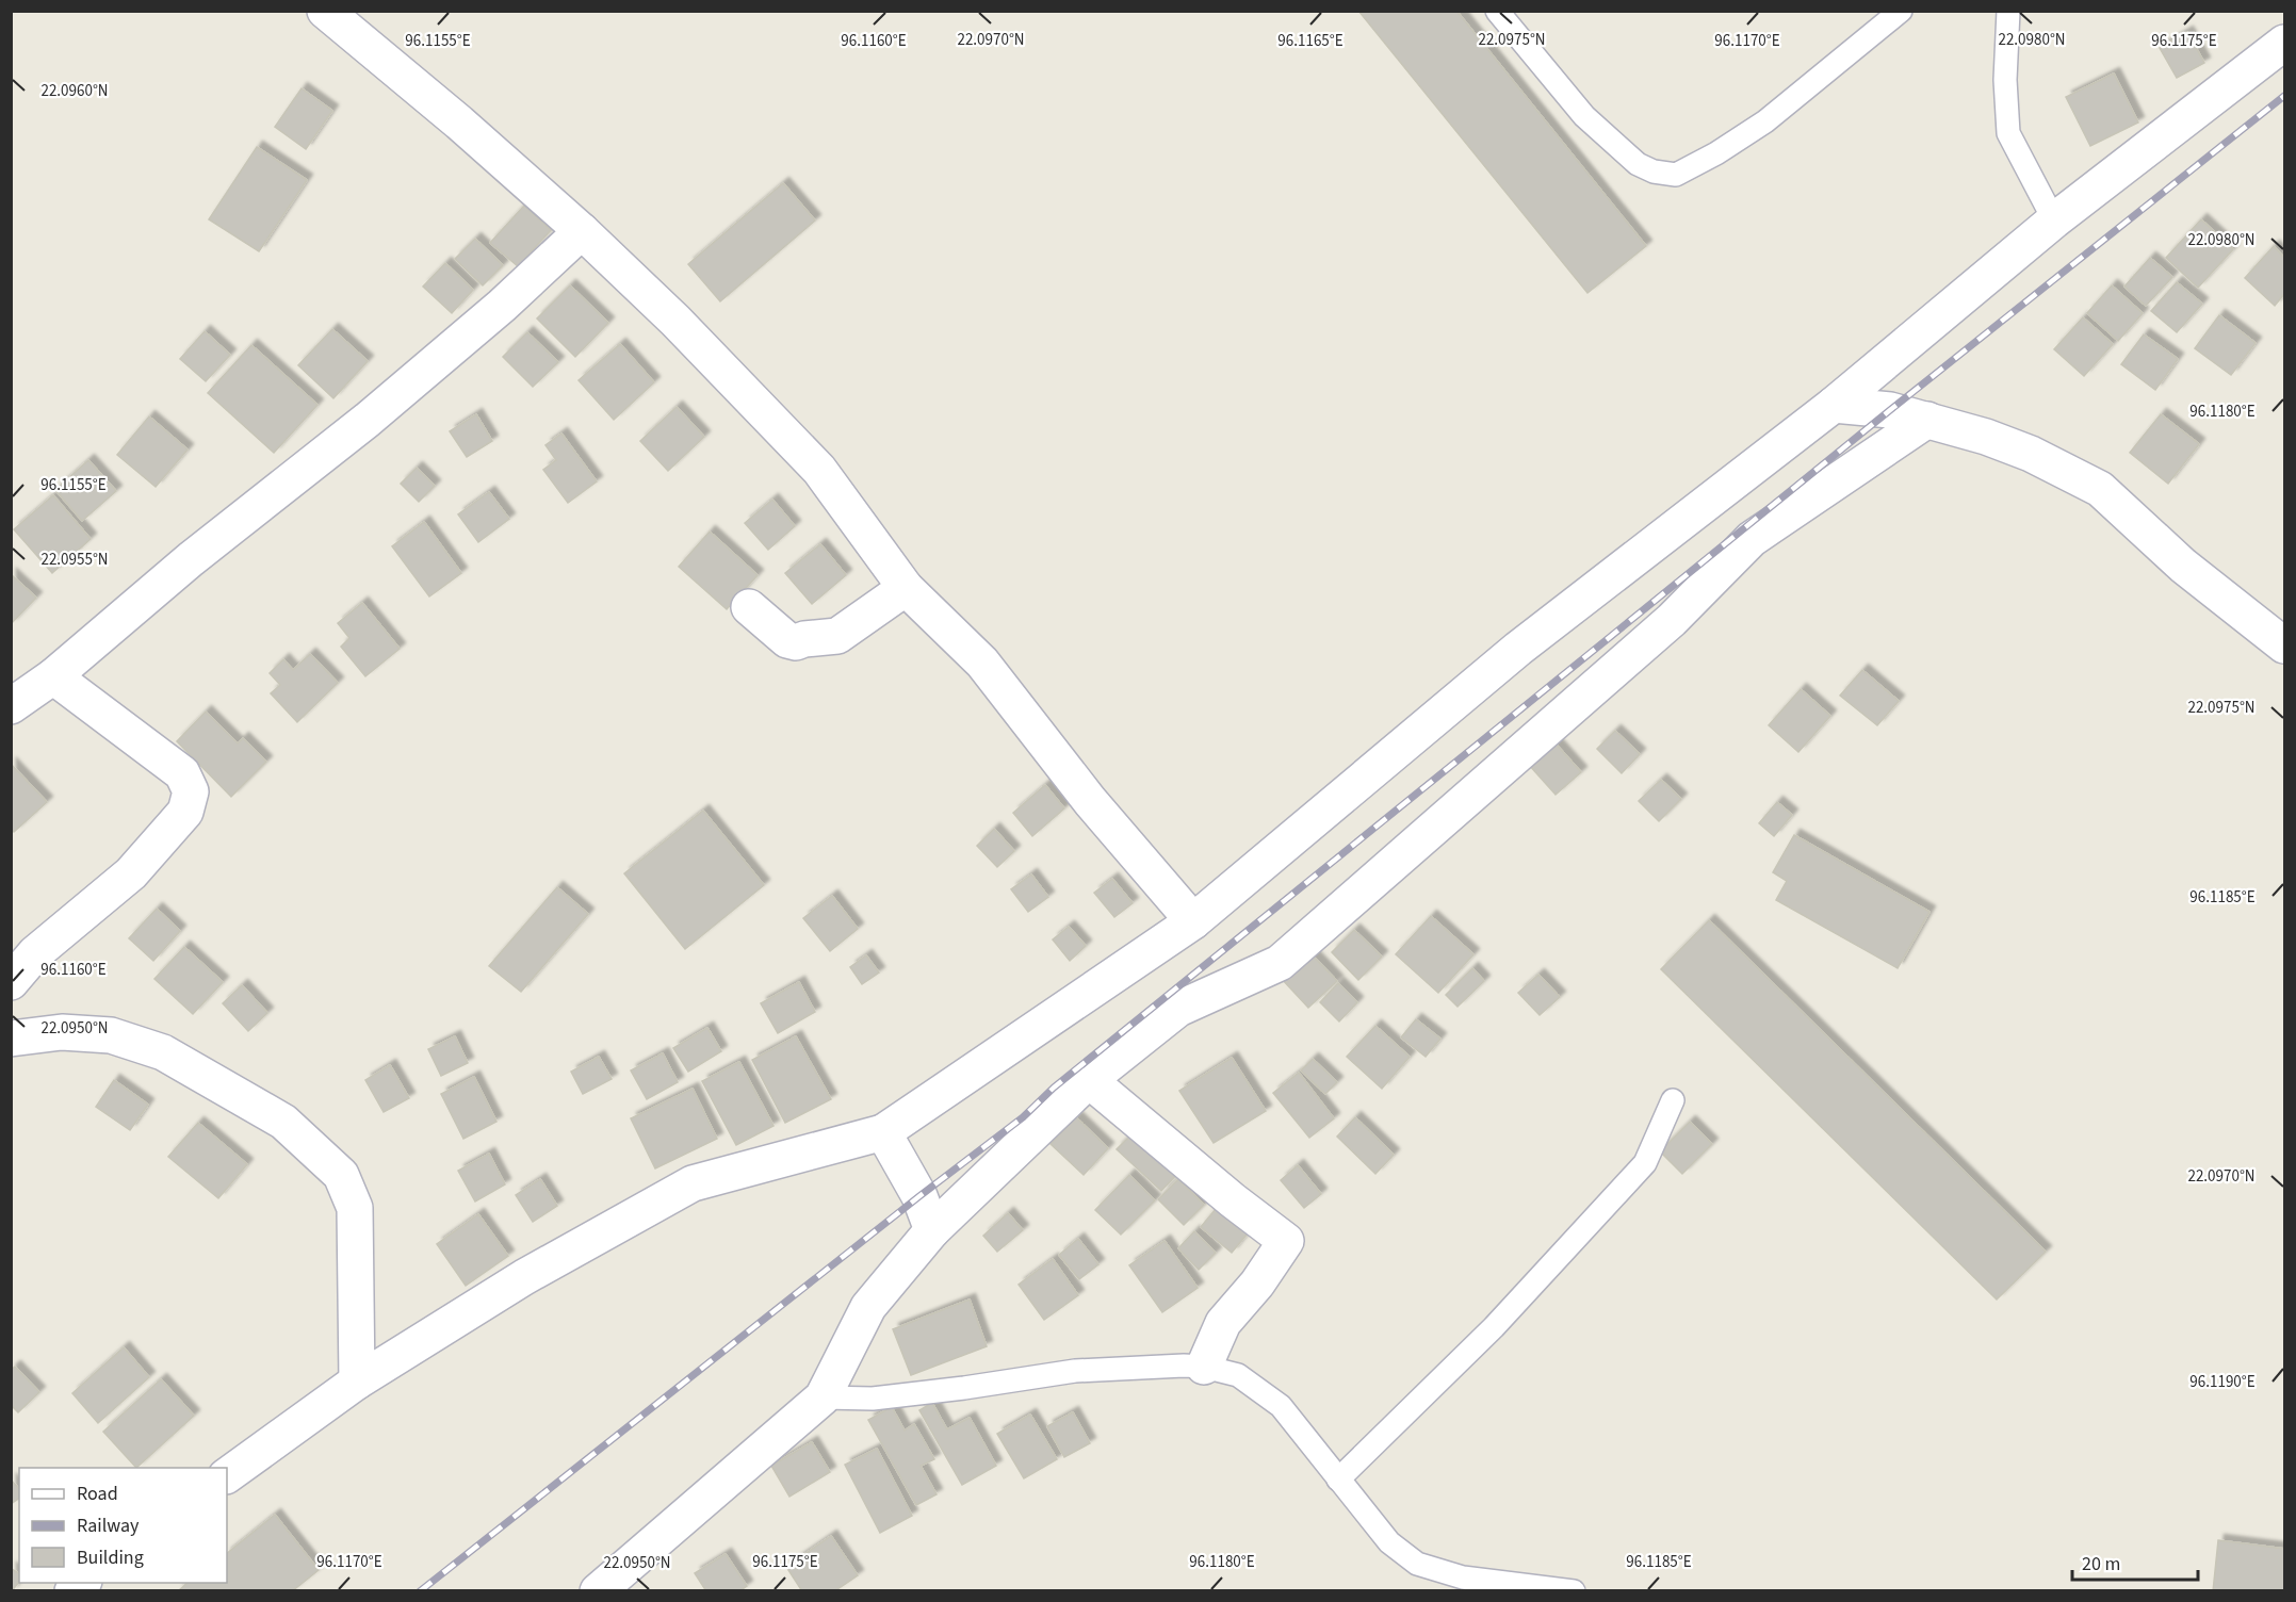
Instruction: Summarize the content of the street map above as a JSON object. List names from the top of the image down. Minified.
{"legend":["Road","Railway","Building"],"scale_bar":"20 m","coordinates":["22.0970°N","22.0980°N","22.0975°N","96.1155°E","96.1160°E","96.1165°E","96.1170°E","96.1175°E","22.0960°N","96.1180°E","22.0955°N","96.1185°E","22.0950°N","96.1190°E"]}
